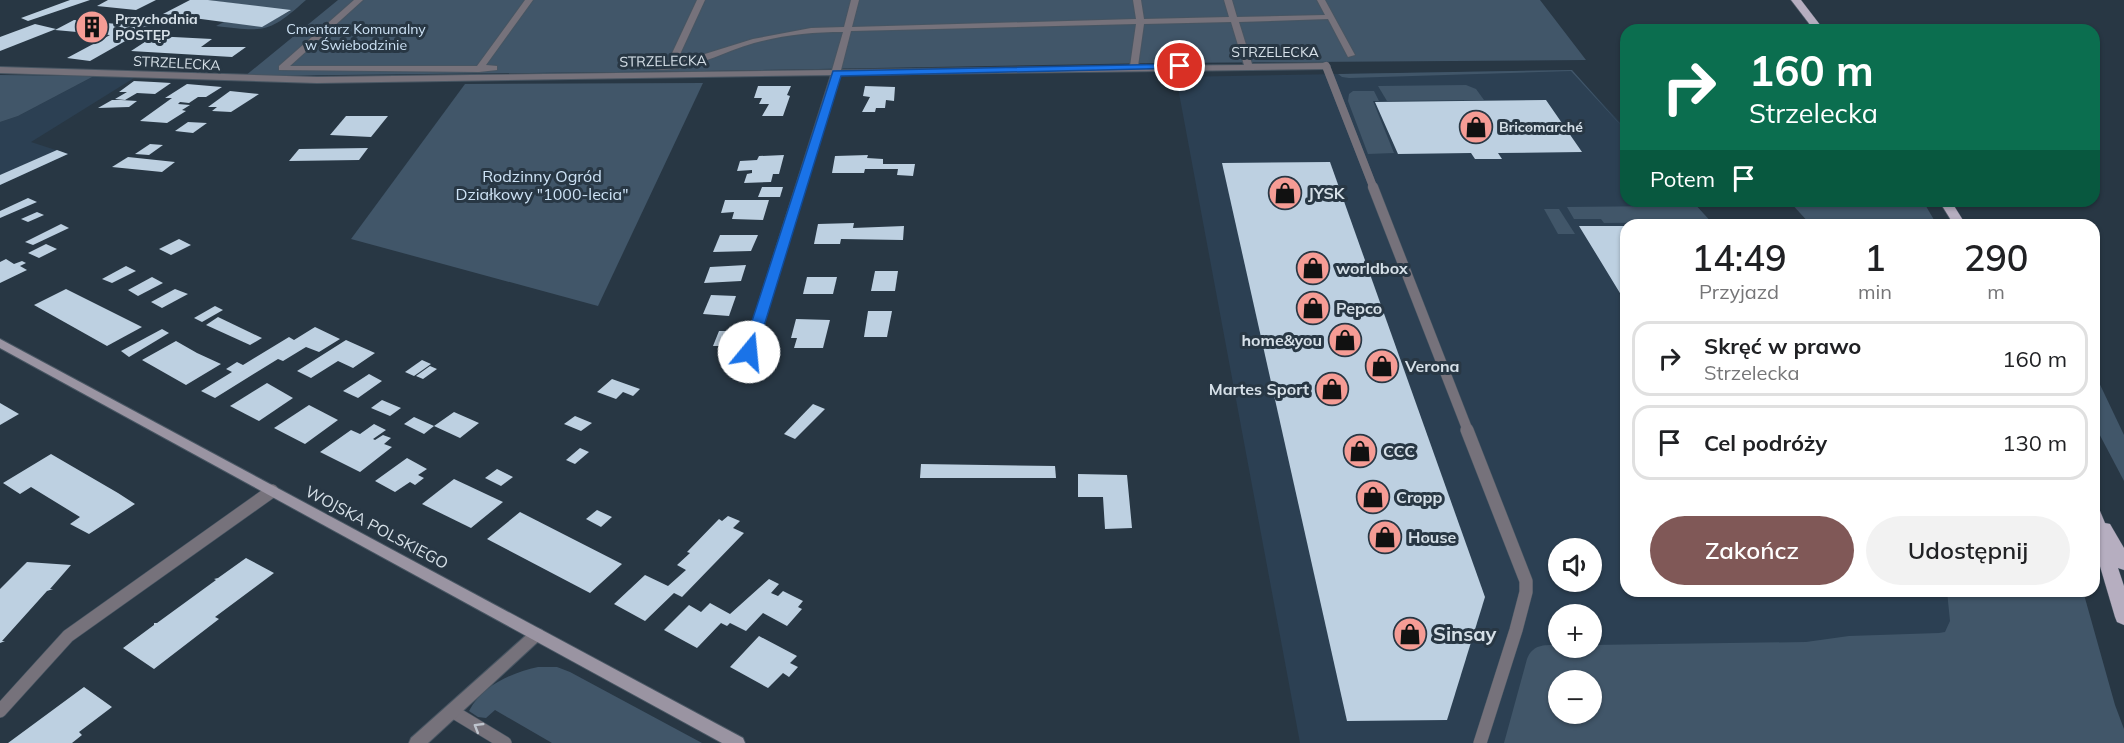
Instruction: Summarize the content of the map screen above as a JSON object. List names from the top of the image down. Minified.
{"streets":{"street":["STRZELECKA","WOJSKA POLSKIEGO"]},"parks":["Cmentarz Komunalny w Świebodzinie","Rodzinny Ogród Działkowy \"1000-lecia\""],"places":{"building":["Przychodnia POSTĘP"],"shop":["Bricomarché","JYSK","worldbox","Pepco","home&you","Verona","Martes Sport","CCC","Cropp","House","Sinsay"]},"page":{"turn":["160 m","Strzelecka"],"then":"Potem","eta":["14:49","Przyjazd","1","min","290","m"],"list":[{"name":"Skręć w prawo","note":"Strzelecka","value":"160 m"},{"name":"Cel podróży","value":"130 m"}],"buttons":["Zakończ","Udostępnij"],"map_buttons":["+","−"]}}
